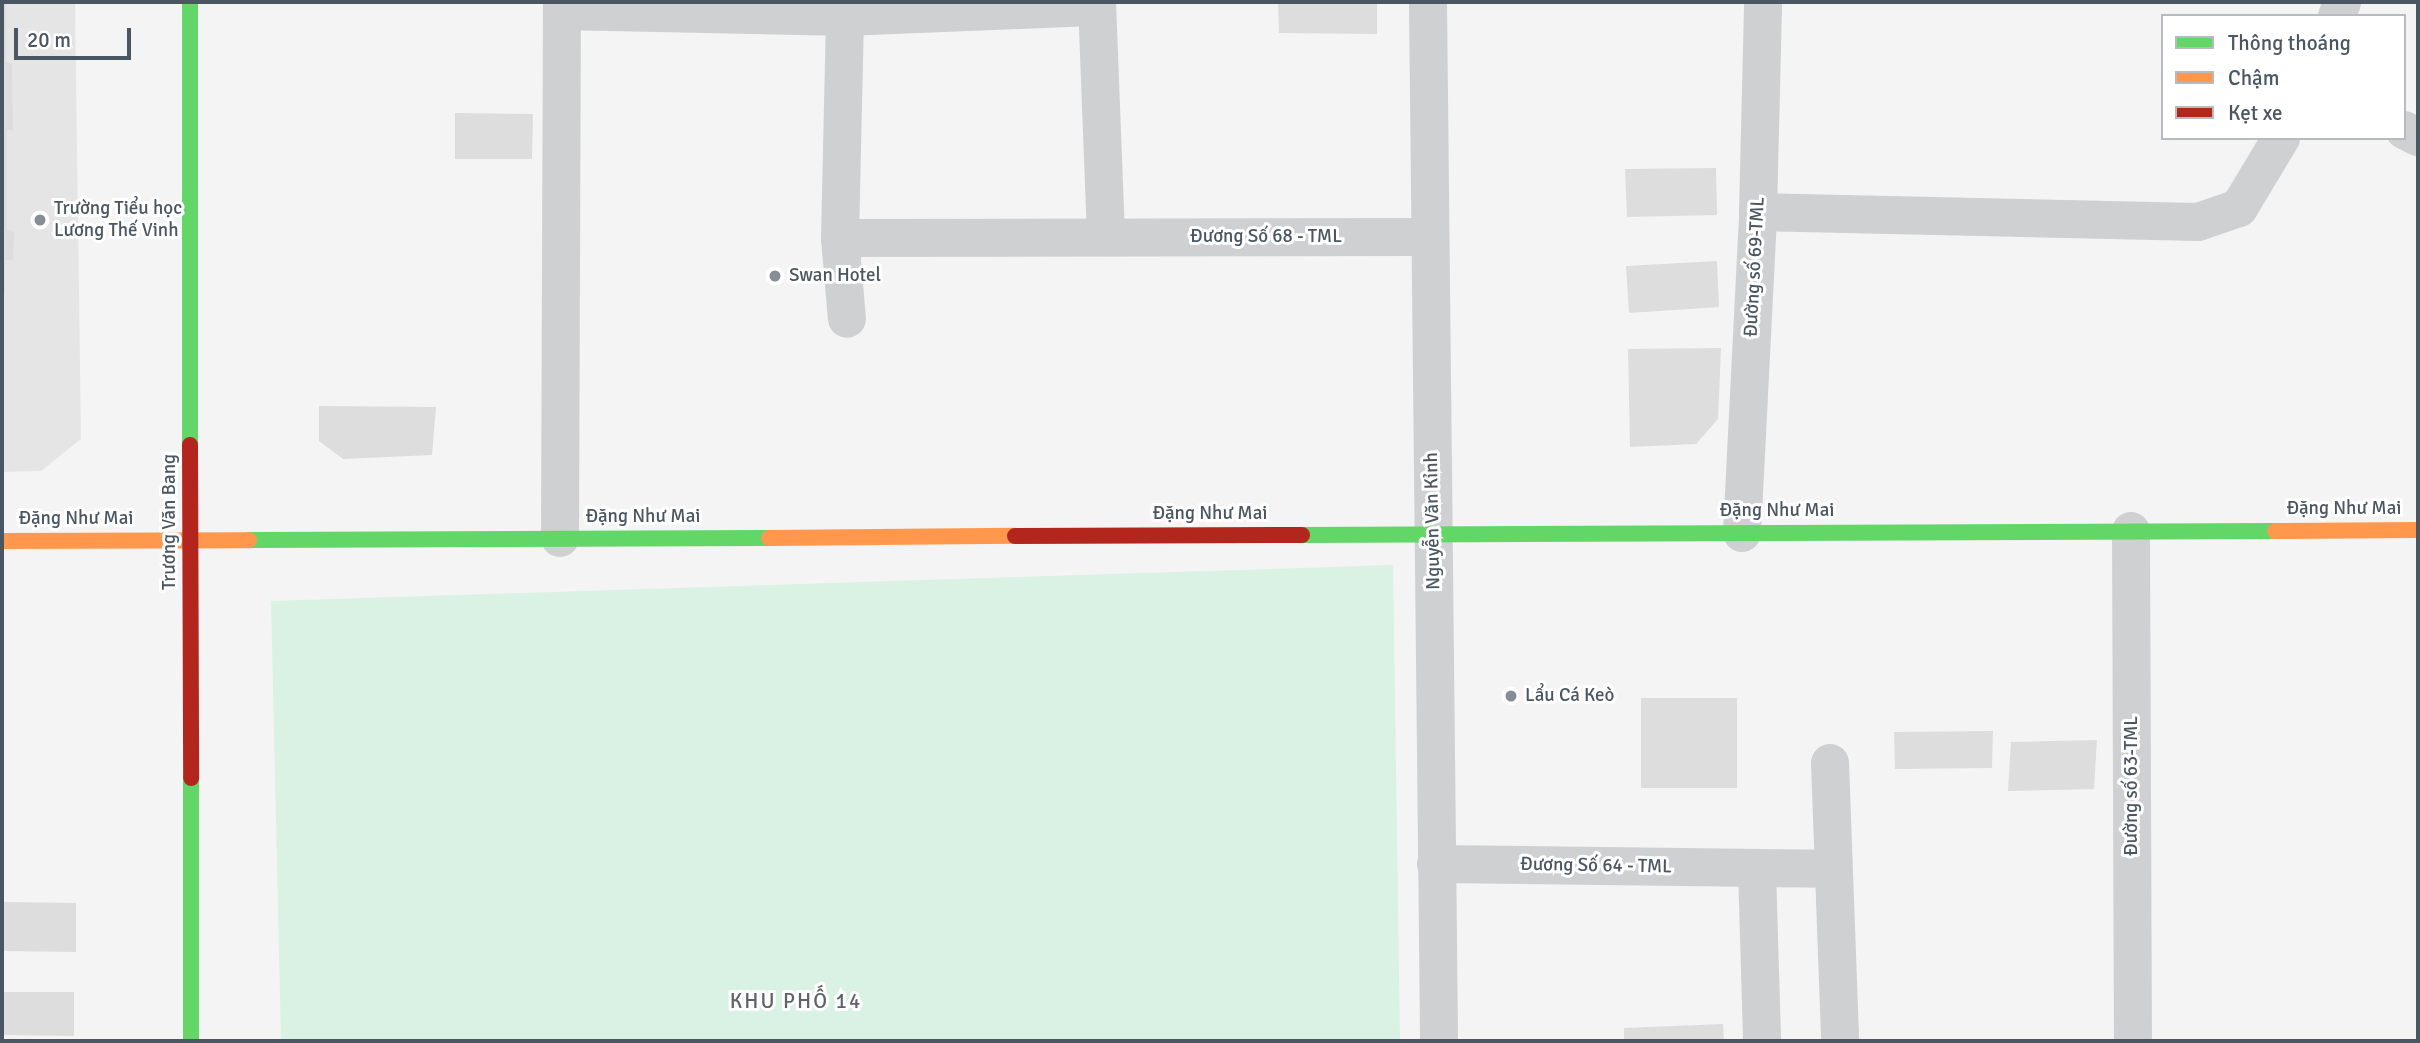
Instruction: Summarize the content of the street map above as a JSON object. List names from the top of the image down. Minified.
{"streets":{"street":["Đương Số 68 - TML","Đường số 69-TML","Đặng Như Mai","Nguyễn Văn Kỉnh","Trương Văn Bang","Đường số 63-TML","Đương Số 64 - TML"]},"crossings":[["Đương Số 68 - TML","Nguyễn Văn Kỉnh"],["Đường số 69-TML","Đặng Như Mai"],["Đặng Như Mai","Nguyễn Văn Kỉnh"],["Đặng Như Mai","Trương Văn Bang"],["Đặng Như Mai","Đường số 63-TML"],["Nguyễn Văn Kỉnh","Đương Số 64 - TML"]],"districts":["KHU PHỐ 14"],"places":["Trường Tiểu học Lương Thế Vinh","Swan Hotel","Lẩu Cá Keò"],"legend":["Thông thoáng","Chậm","Kẹt xe"],"scale_bar":"20 m"}
